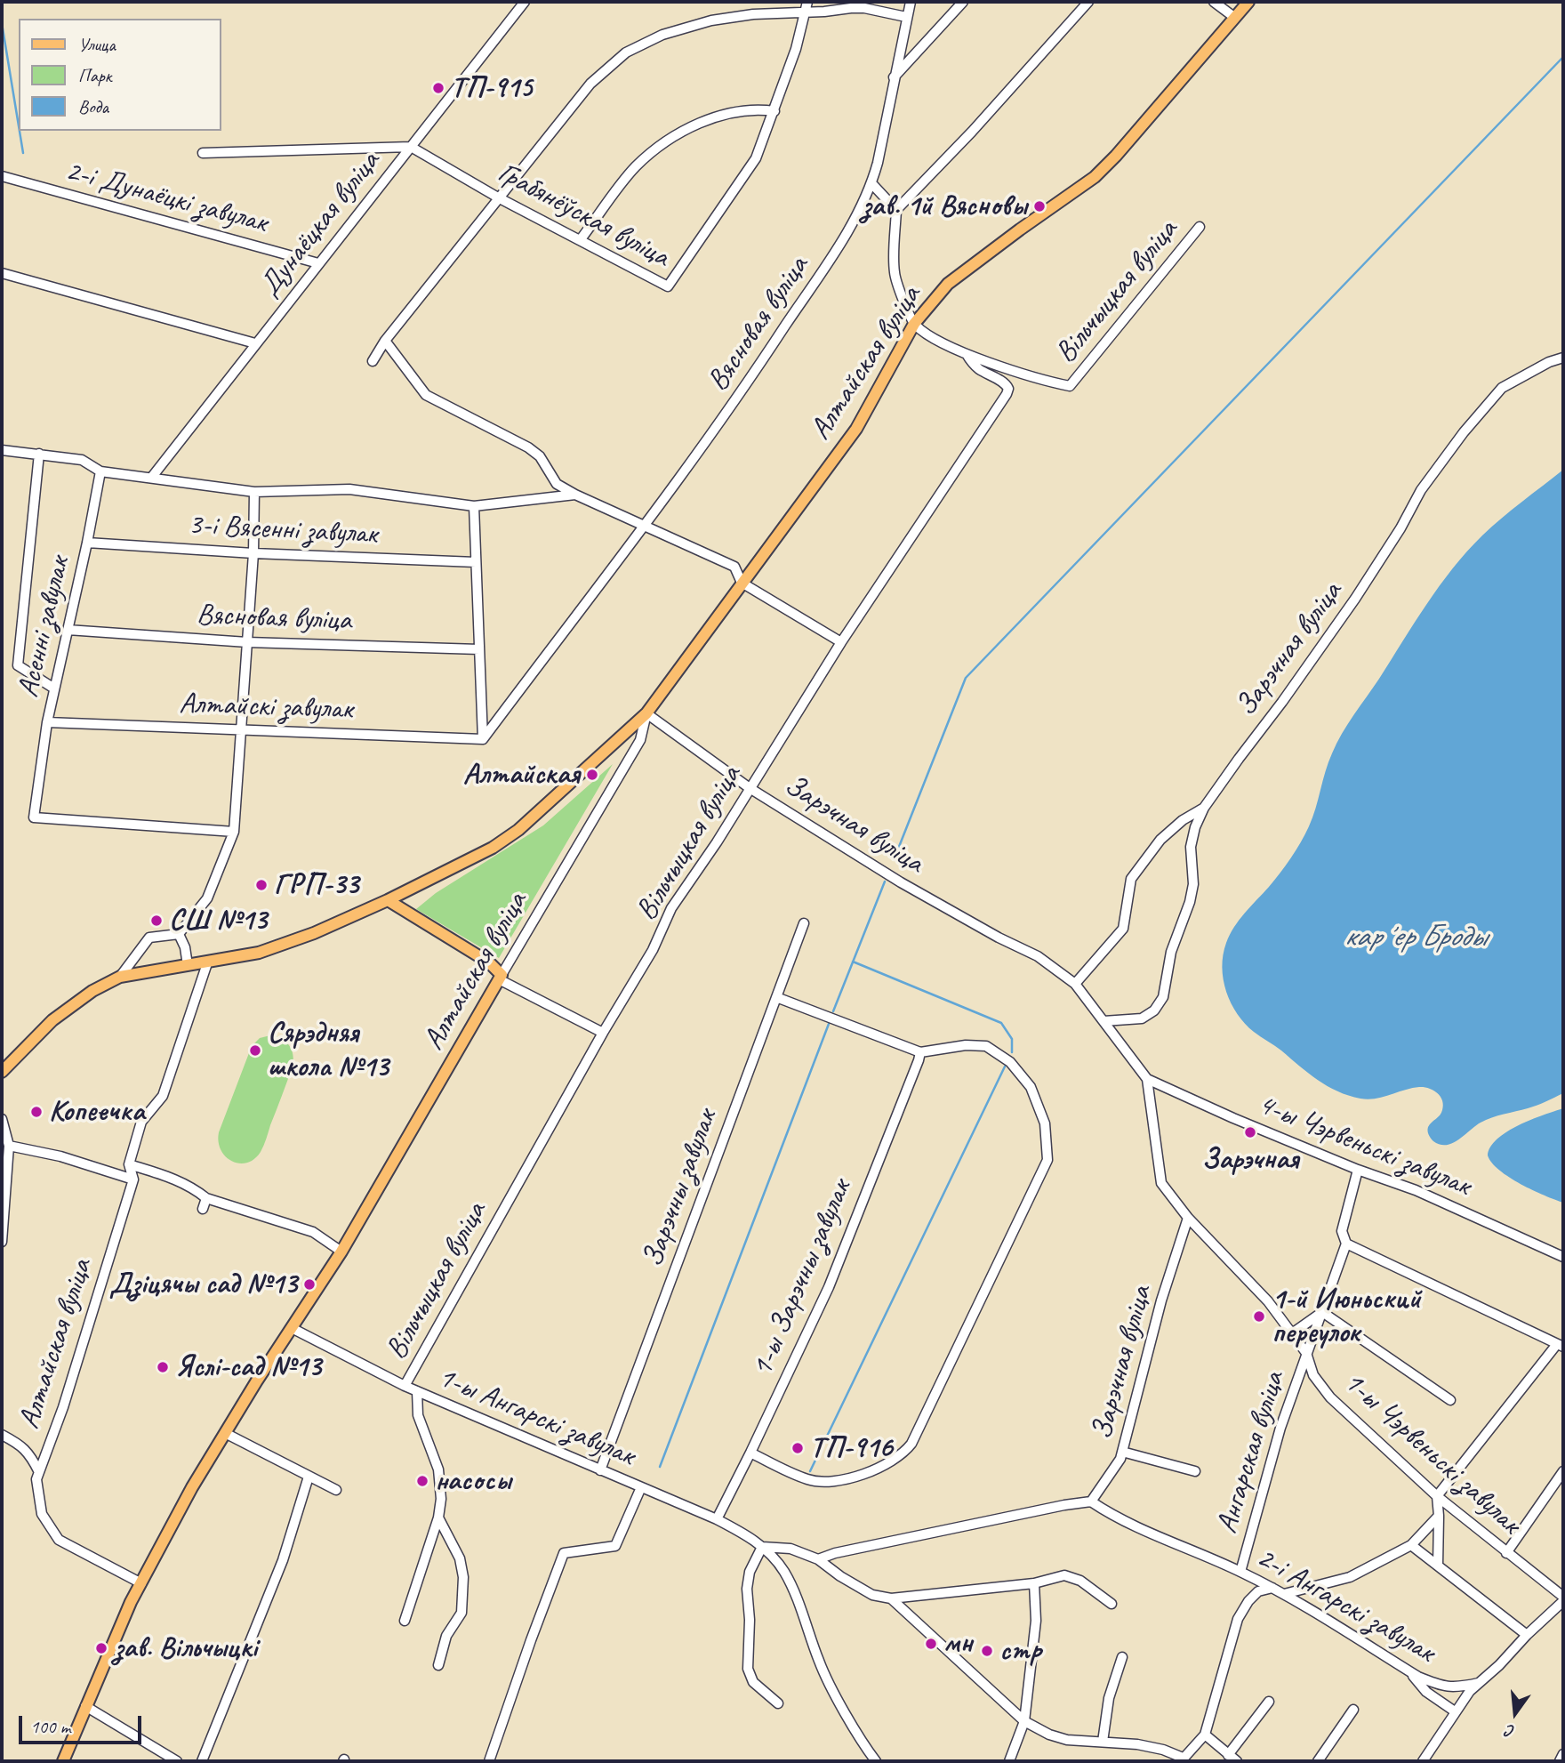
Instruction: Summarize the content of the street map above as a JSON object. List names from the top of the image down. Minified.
{"streets":{"main road":["Алтайская вуліца"],"street":["2-і Дунаёцкі завулак","Грабянёўская вуліца","Дунаёцкая вуліца","Вільчыцкая вуліца","Вясновая вуліца","3-і Вясенні завулак","Асенні завулак","Зарэчная вуліца","Алтайскі завулак","4-ы Чэрвеньскі завулак","Зарэчны завулак","1-ы Зарэчны завулак","1-ы Ангарскі завулак","Ангарская вуліца","1-ы Чэрвеньскі завулак","2-і Ангарскі завулак"]},"crossings":[["2-і Дунаёцкі завулак","Дунаёцкая вуліца"],["Грабянёўская вуліца","Дунаёцкая вуліца"],["Вільчыцкая вуліца","Зарэчная вуліца"],["Вільчыцкая вуліца","1-ы Ангарскі завулак"],["Вясновая вуліца","Асенні завулак"],["Вясновая вуліца","Алтайскі завулак"],["Алтайская вуліца","Зарэчная вуліца"],["Алтайская вуліца","1-ы Ангарскі завулак"],["3-і Вясенні завулак","Асенні завулак"],["Асенні завулак","Алтайскі завулак"],["Зарэчная вуліца","4-ы Чэрвеньскі завулак"],["Зарэчная вуліца","1-ы Чэрвеньскі завулак"],["Зарэчная вуліца","2-і Ангарскі завулак"],["4-ы Чэрвеньскі завулак","Ангарская вуліца"],["Зарэчны завулак","1-ы Ангарскі завулак"],["1-ы Зарэчны завулак","1-ы Ангарскі завулак"],["Ангарская вуліца","1-ы Чэрвеньскі завулак"],["Ангарская вуліца","2-і Ангарскі завулак"]],"water":["карʼер Броды"],"places":["ТП-915","зав. 1й Вясновы","Алтайская","ГРП-33","СШ №13","Сярэдняя школа №13","Копеечка","Зарэчная","Дзіцячы сад №13","1-й Июньский переулок","Яслі-сад №13","ТП-916","насосы","мн","зав. Вільчыцкі","стр"],"legend":["Улица","Парк","Вода"],"scale_bar":"100 m","north":"bottom"}
